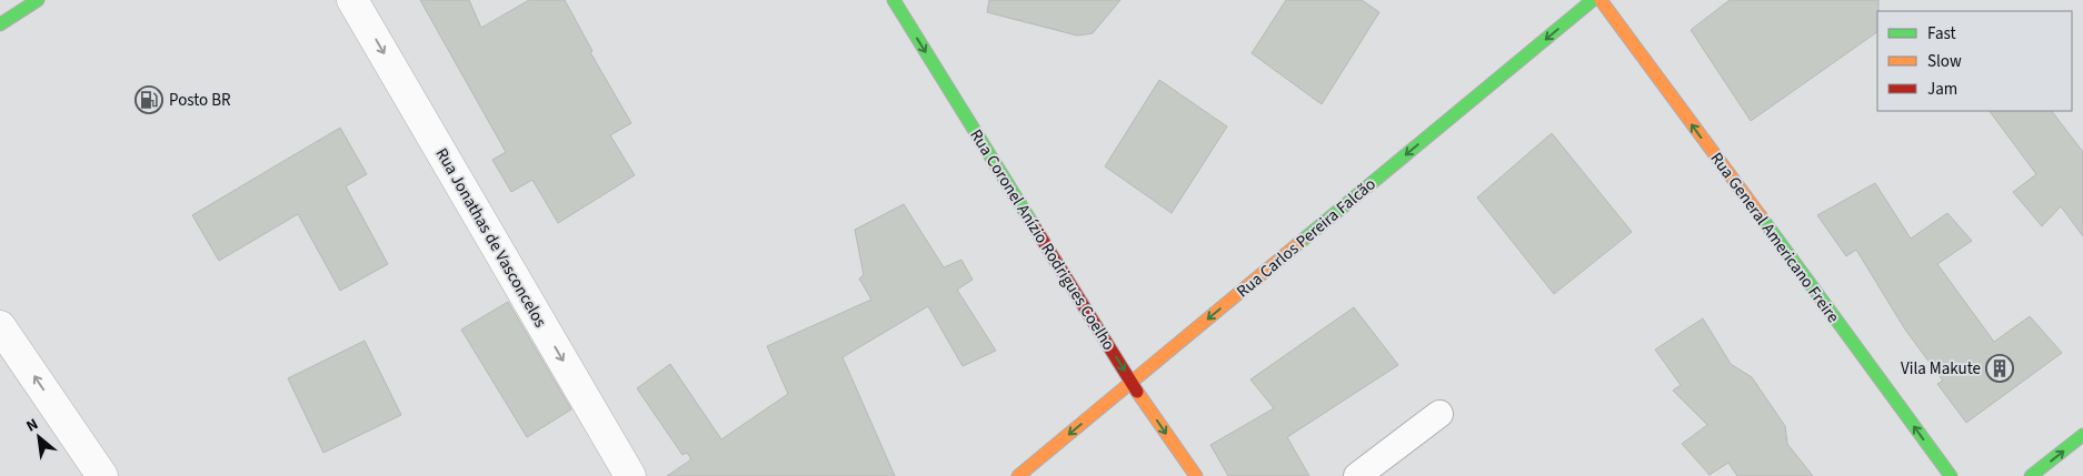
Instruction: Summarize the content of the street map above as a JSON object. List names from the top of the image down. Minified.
{"streets":{"street":["Rua Jonathas de Vasconcelos","Rua Carlos Pereira Falcão","Rua General Americano Freire","Rua Coronel Anízio Rodrigues Coelho"]},"crossings":[["Rua Carlos Pereira Falcão","Rua Coronel Anízio Rodrigues Coelho"]],"one_way":["Rua Jonathas de Vasconcelos","Rua Carlos Pereira Falcão","Rua General Americano Freire","Rua Coronel Anízio Rodrigues Coelho"],"places":{"fuel station":["Posto BR"],"building":["Vila Makute"]},"legend":["Fast","Slow","Jam"],"north":"top left"}
